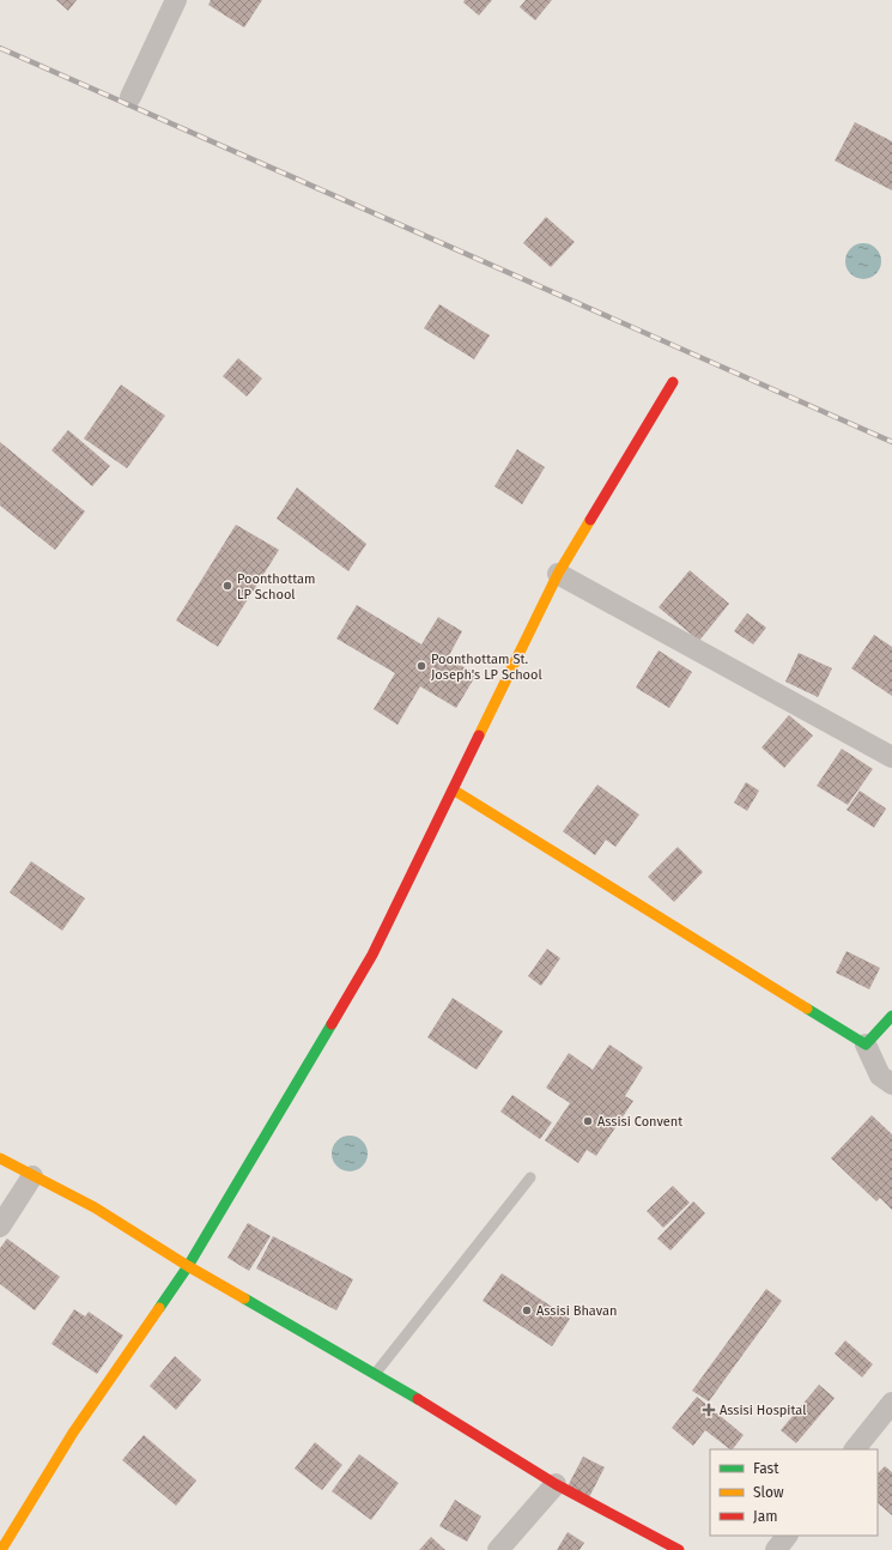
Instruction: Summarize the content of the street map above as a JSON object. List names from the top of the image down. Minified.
{"places":{"other":["Poonthottam LP School","Poonthottam St. Joseph's LP School","Assisi Convent","Assisi Bhavan"],"health":["Assisi Hospital"]},"legend":["Fast","Slow","Jam"]}
